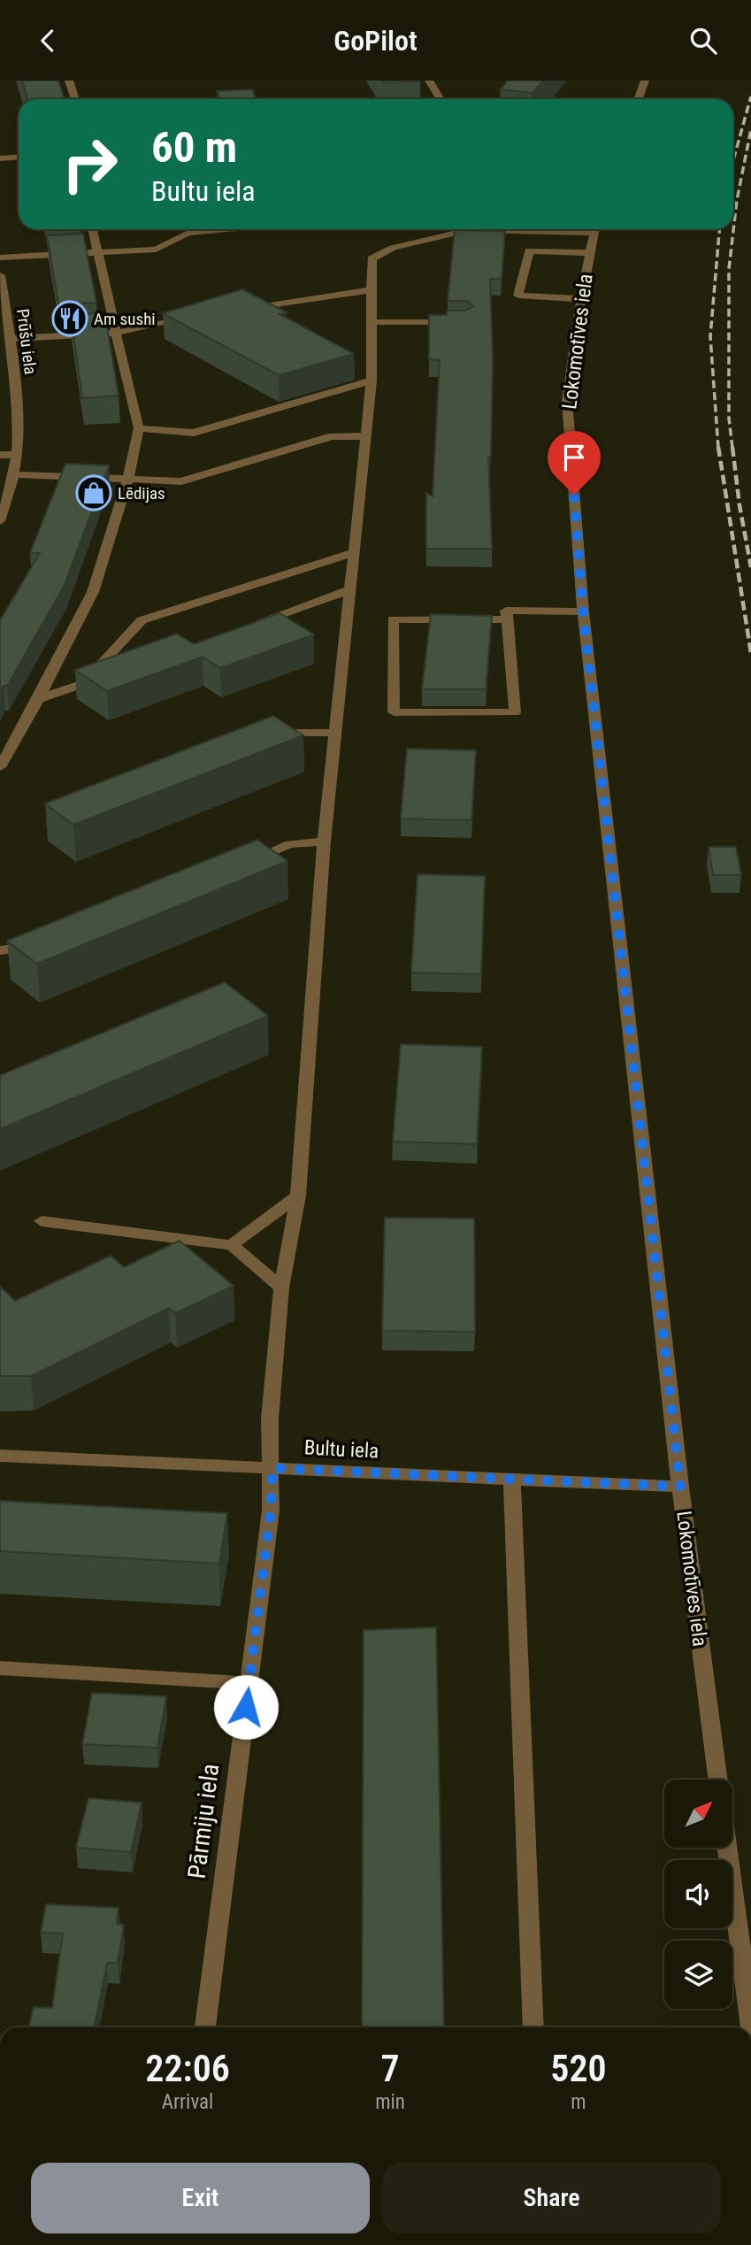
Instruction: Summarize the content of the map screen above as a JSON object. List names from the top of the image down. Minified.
{"streets":{"street":["Prūšu iela","Lokomotīves iela","Bultu iela","Pārmiju iela"]},"crossings":[["Lokomotīves iela","Bultu iela"],["Bultu iela","Pārmiju iela"]],"places":{"restaurant":["Am sushi"],"shop":["Lēdijas"]},"north":"top right","page":{"header":"GoPilot","turn":["60 m","Bultu iela"],"eta":["22:06","Arrival","7","min","520","m"],"buttons":["Exit","Share"]}}
